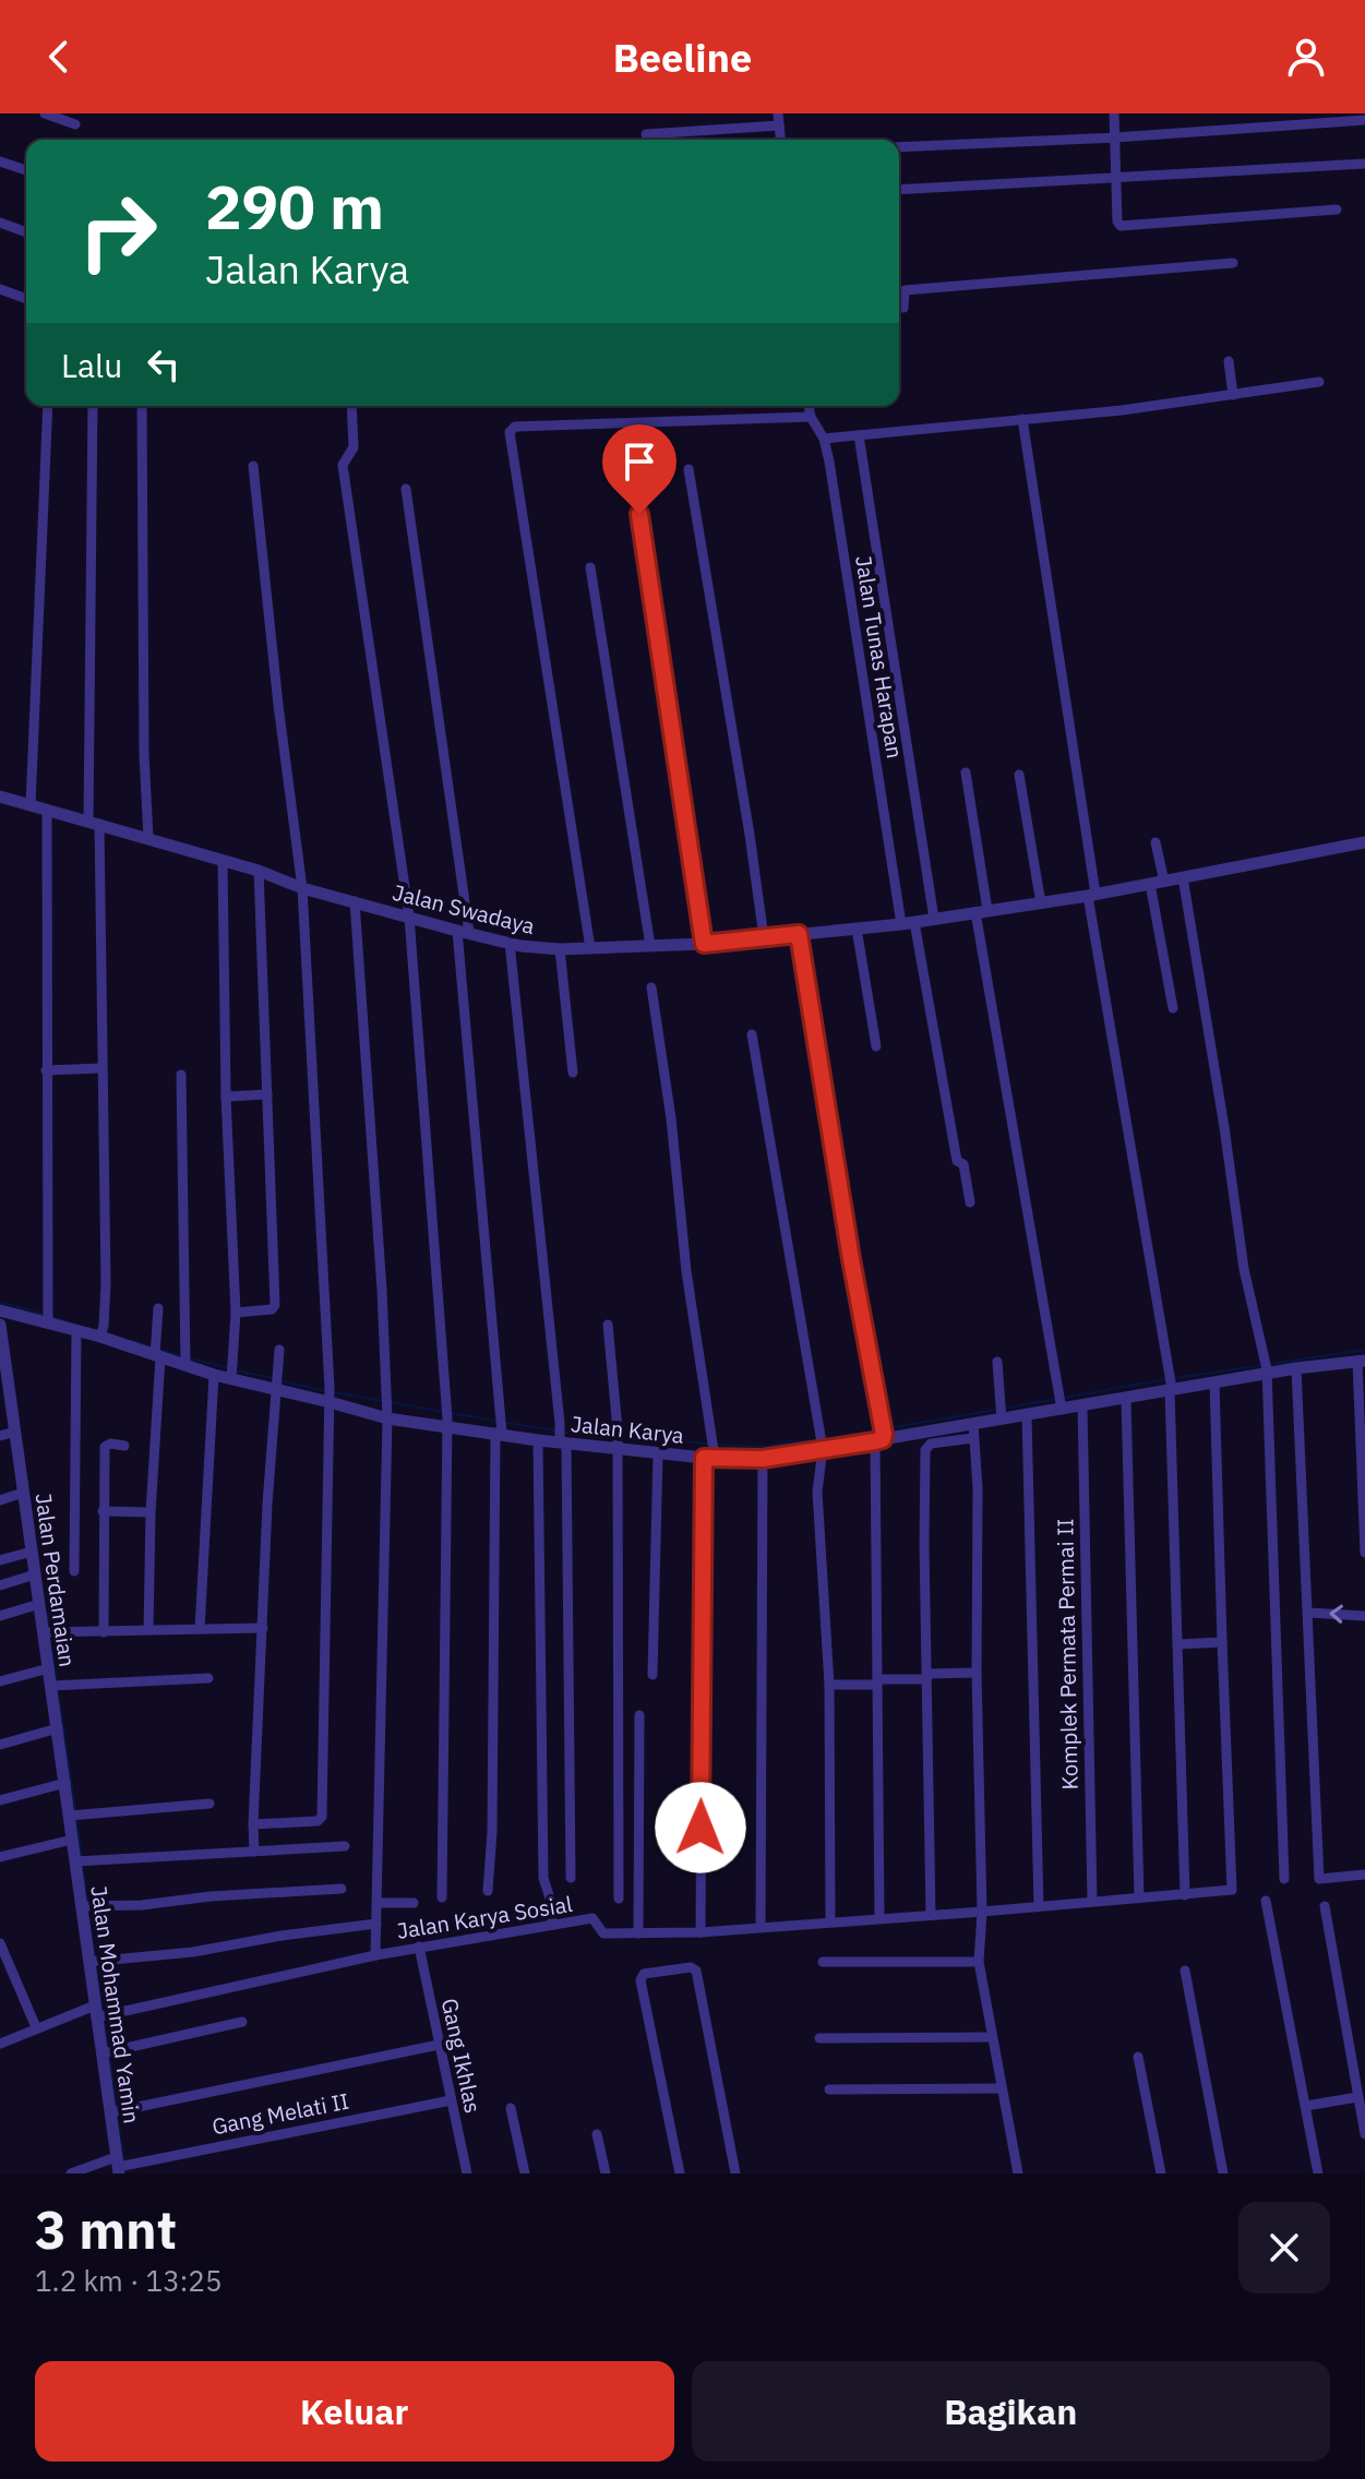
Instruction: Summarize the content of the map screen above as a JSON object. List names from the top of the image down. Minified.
{"streets":{"street":["Jalan Tunas Harapan","Jalan Swadaya","Jalan Karya","Jalan Perdamaian","Komplek Permata Permai II","Jalan Karya Sosial","Jalan Mohammad Yamin","Gang Ikhlas","Gang Melati II"]},"crossings":[["Jalan Tunas Harapan","Jalan Swadaya"],["Jalan Karya","Komplek Permata Permai II"],["Jalan Perdamaian","Jalan Mohammad Yamin"],["Komplek Permata Permai II","Jalan Karya Sosial"],["Jalan Karya Sosial","Jalan Mohammad Yamin"],["Jalan Karya Sosial","Gang Ikhlas"],["Jalan Mohammad Yamin","Gang Melati II"],["Gang Ikhlas","Gang Melati II"]],"page":{"header":"Beeline","turn":["290 m","Jalan Karya"],"then":"Lalu","heading":["3 mnt","1.2 km · 13:25"],"buttons":["Keluar","Bagikan"]}}
